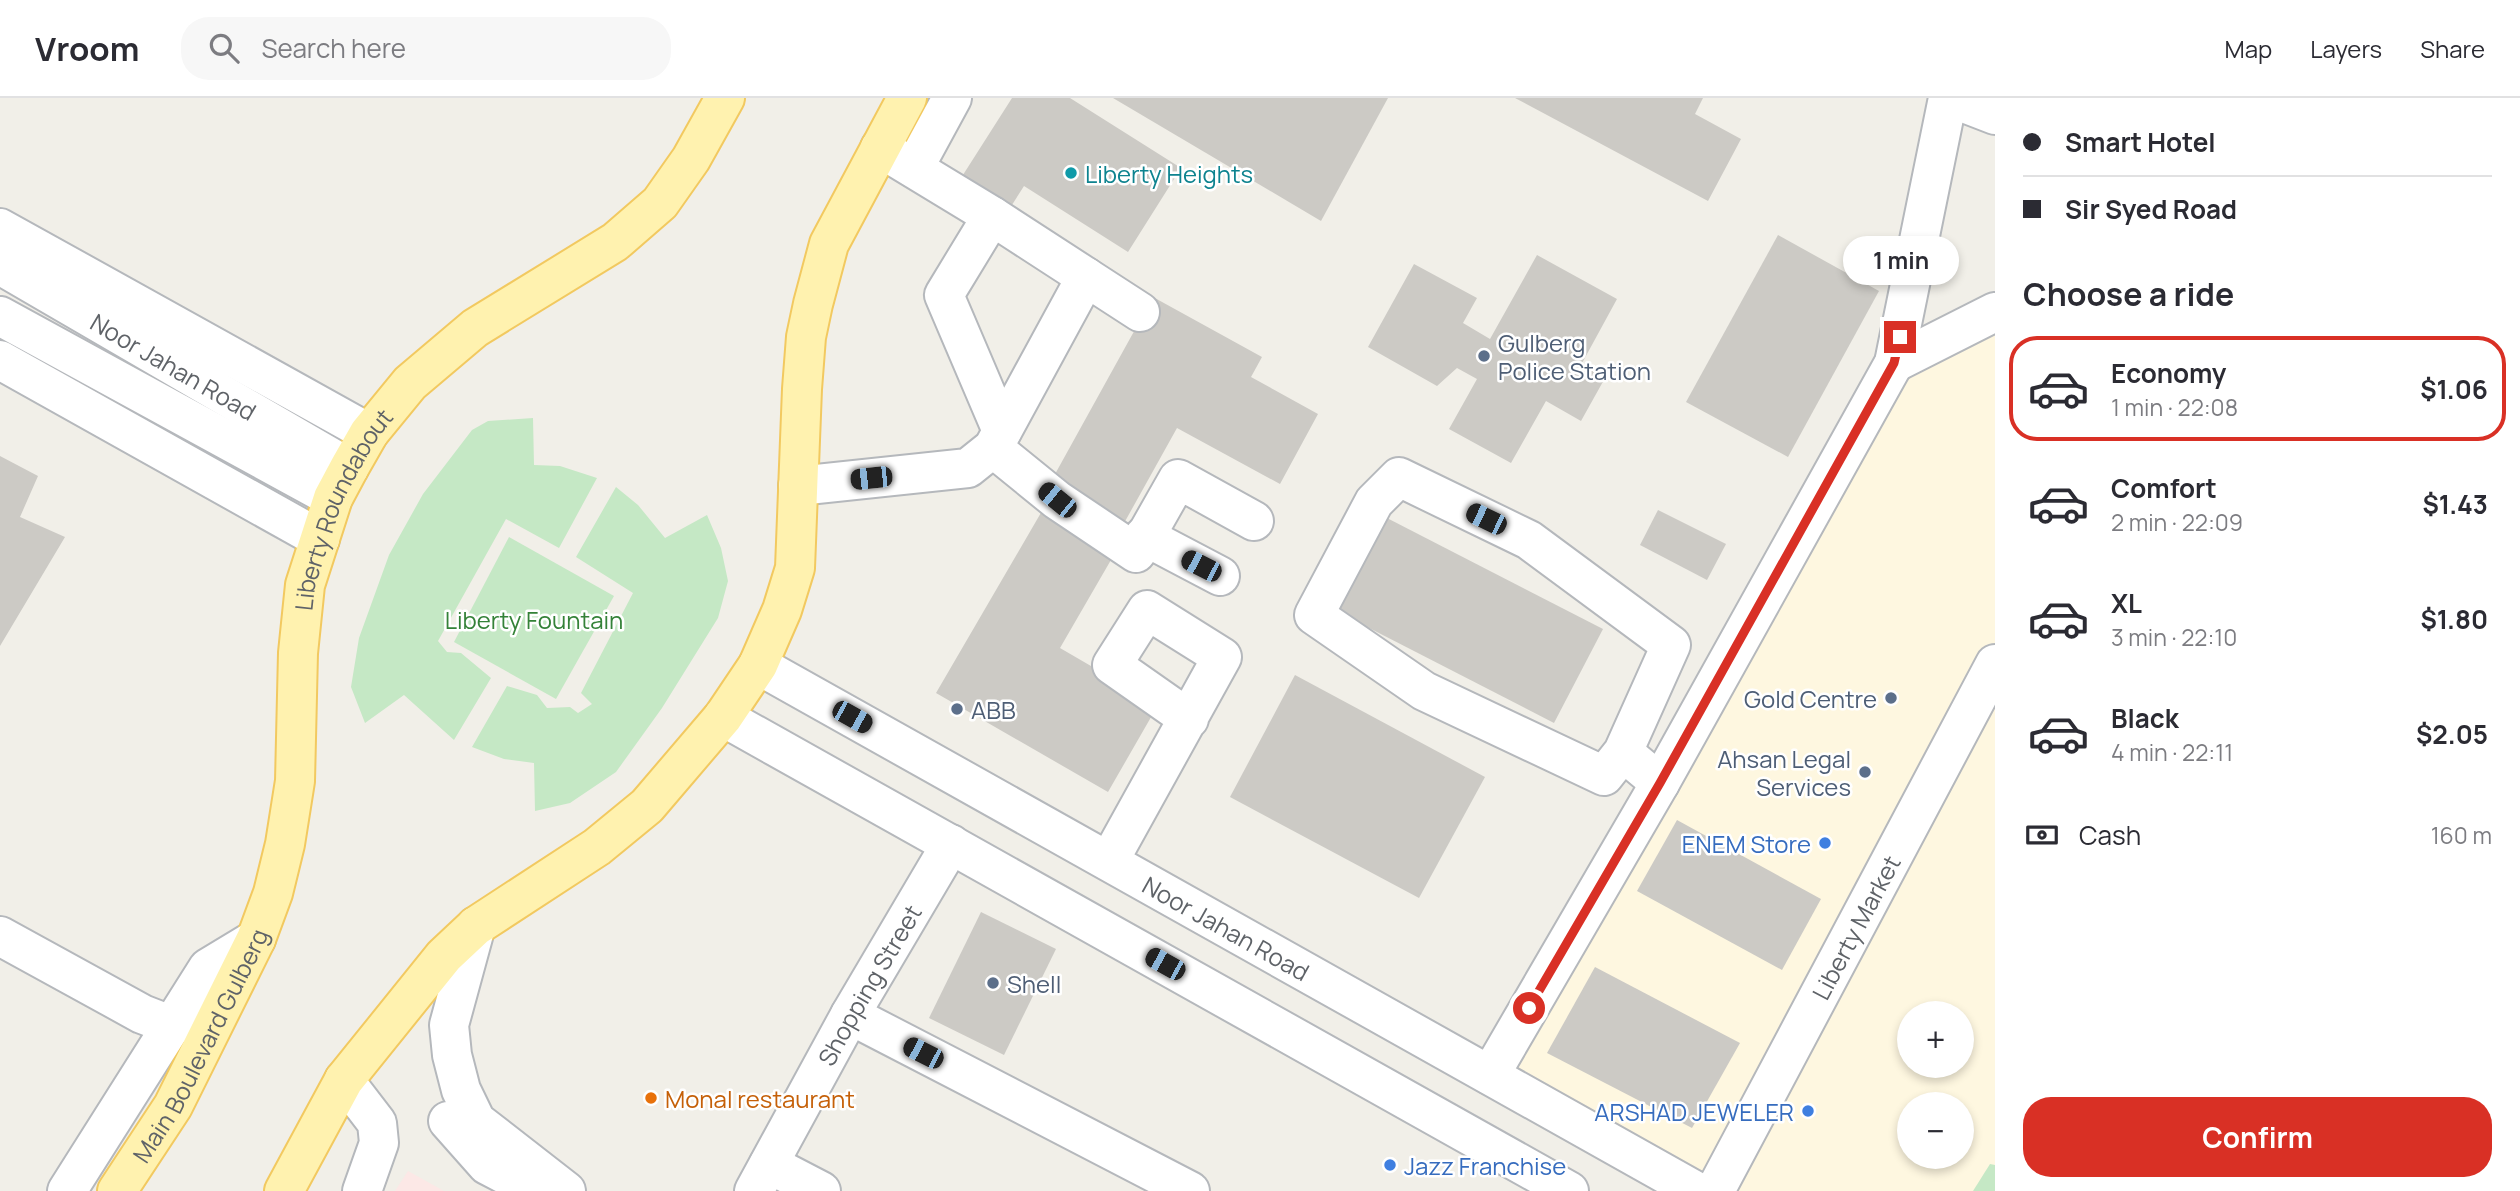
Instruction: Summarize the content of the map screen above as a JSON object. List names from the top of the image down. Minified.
{"streets":{"main road":["Liberty Roundabout","Main Boulevard Gulberg"],"street":["Noor Jahan Road","Liberty Market","Shopping Street"]},"crossings":[["Noor Jahan Road","Liberty Roundabout"],["Liberty Roundabout","Main Boulevard Gulberg"]],"parks":["Liberty Fountain"],"places":["Liberty Heights","Gulberg Police Station","Gold Centre","ABB","Ahsan Legal Services","ENEM Store","Shell","Monal restaurant","ARSHAD JEWELER","Jazz Franchise"],"page":{"header":"Vroom","search":"Search here","nav":["Map","Layers","Share"],"banner":["Smart Hotel","Sir Syed Road"],"bubble":"1 min","heading":"Choose a ride","list":[{"name":"Economy","note":"1 min · 22:08","value":"$1.06"},{"name":"Comfort","note":"2 min · 22:09","value":"$1.43"},{"name":"XL","note":"3 min · 22:10","value":"$1.80"},{"name":"Black","note":"4 min · 22:11","value":"$2.05"}],"pay":["Cash","160 m"],"map_buttons":["+","−"],"buttons":"Confirm"}}
